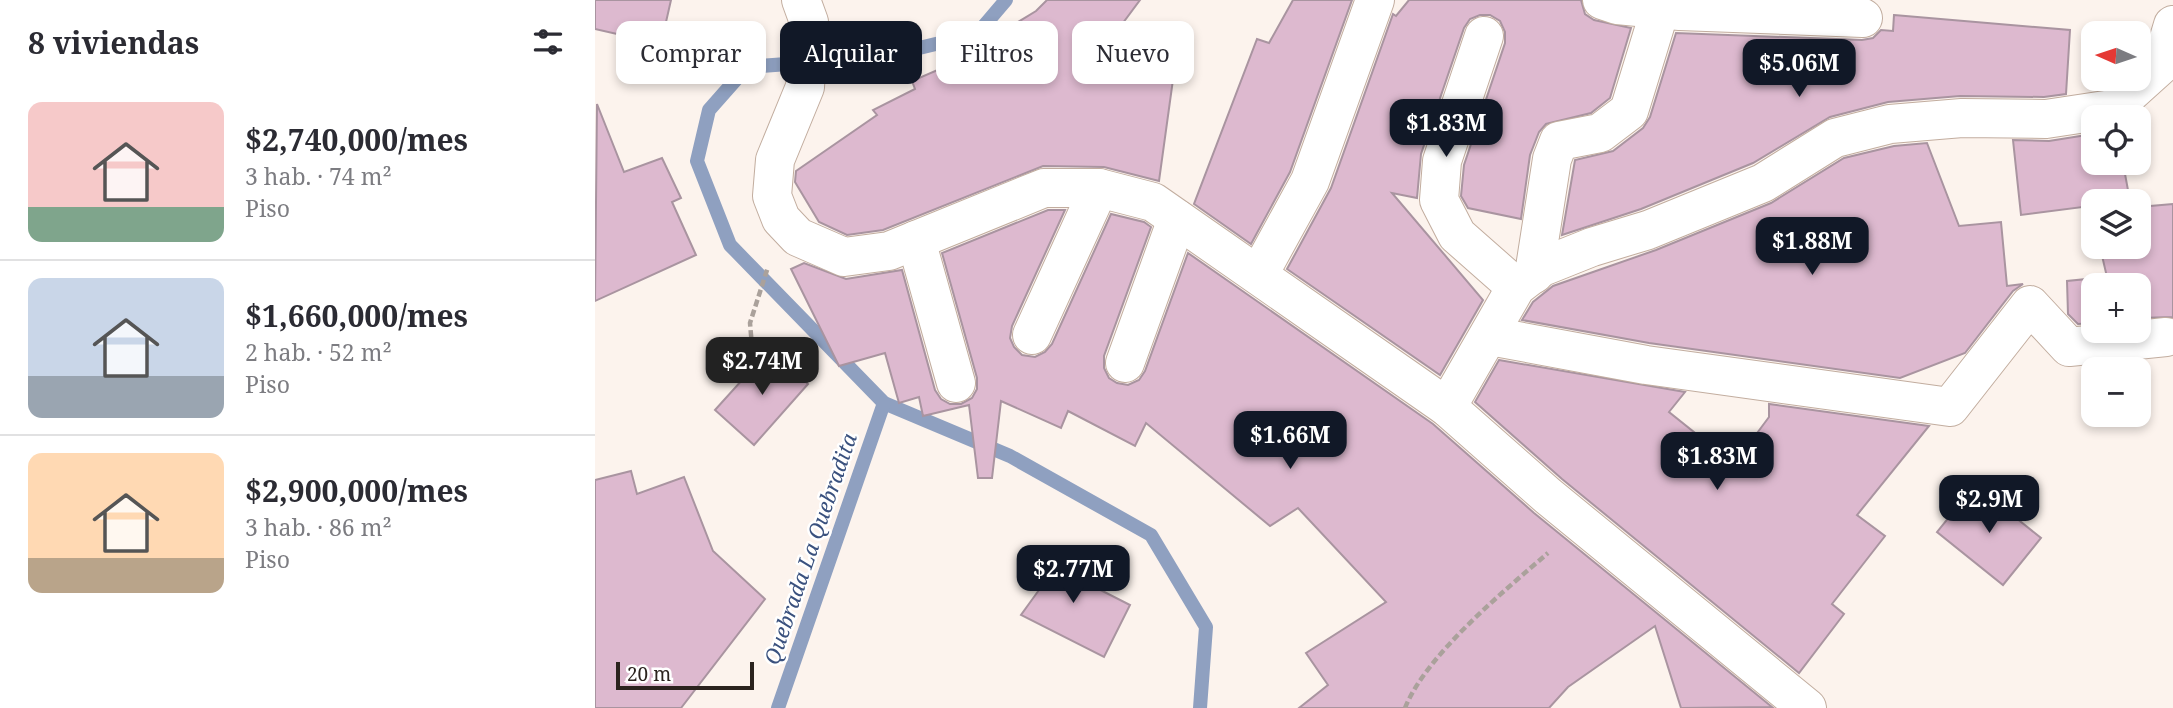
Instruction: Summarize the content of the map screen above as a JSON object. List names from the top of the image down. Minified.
{"water":["Quebrada La Quebradita"],"scale_bar":"20 m","north":"left","page":{"heading":"8 viviendas","map_buttons":["+","−"],"chip":["Comprar","Alquilar","Filtros","Nuevo"],"price":["$5.06M","$1.83M","$1.88M","$2.74M","$1.66M","$1.83M","$2.9M","$2.77M"],"list":[{"name":"$2,740,000/mes","note":"3 hab. · 74 m² · Piso"},{"name":"$1,660,000/mes","note":"2 hab. · 52 m² · Piso"},{"name":"$2,900,000/mes","note":"3 hab. · 86 m² · Piso"}],"scale":"20 m"}}
